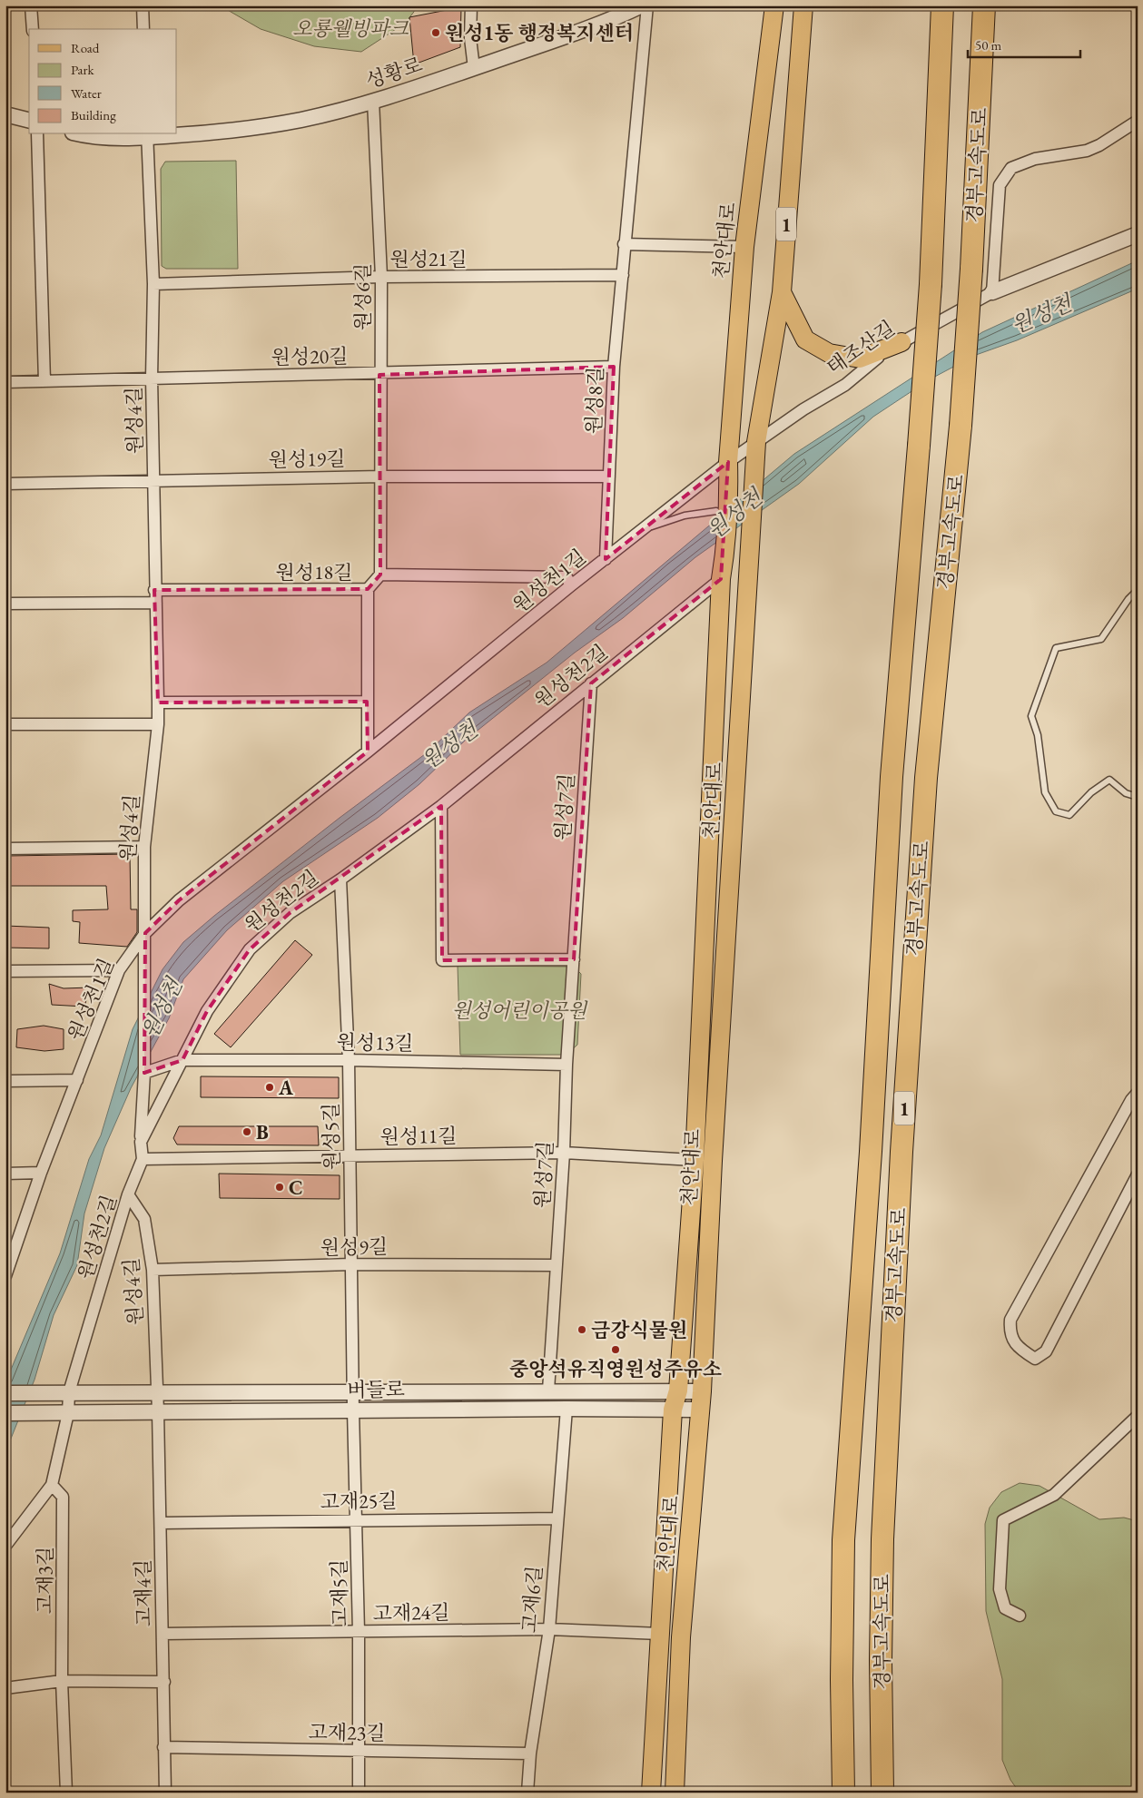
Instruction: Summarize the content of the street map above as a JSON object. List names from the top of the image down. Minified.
{"streets":{"highway":["경부고속도로","1"],"main road":["천안대로"],"street":["성황로","원성21길","원성6길","태조산길","원성20길","원성8길","원성4길","원성19길","원성18길","원성천1길","원성천2길","원성7길","원성13길","원성5길","원성11길","원성9길","버들로","고재25길","고재3길","고재4길","고재5길","고재6길","고재24길","고재23길"]},"crossings":[["성황로","원성6길"],["성황로","원성4길"],["1","천안대로"],["1","태조산길"],["1","원성천1길"],["천안대로","태조산길"],["천안대로","원성천1길"],["천안대로","원성천2길"],["천안대로","원성11길"],["천안대로","버들로"],["천안대로","고재24길"],["원성21길","원성6길"],["원성21길","원성8길"],["원성21길","원성4길"],["원성6길","원성20길"],["원성6길","원성19길"],["원성6길","원성18길"],["태조산길","원성천1길"],["원성20길","원성8길"],["원성20길","원성4길"],["원성8길","원성19길"],["원성8길","원성천1길"],["원성4길","원성19길"],["원성4길","원성18길"],["원성4길","원성천1길"],["원성4길","원성천2길"],["원성4길","원성13길"],["원성4길","원성9길"],["원성4길","버들로"],["원성4길","고재4길"],["원성18길","원성천1길"],["원성천2길","원성7길"],["원성천2길","원성13길"],["원성천2길","원성5길"],["원성천2길","원성11길"],["원성천2길","버들로"],["원성천2길","고재3길"],["원성7길","원성13길"],["원성7길","원성11길"],["원성7길","원성9길"],["원성7길","버들로"],["원성13길","원성5길"],["원성5길","원성11길"],["원성5길","원성9길"],["원성5길","버들로"],["원성5길","고재5길"],["버들로","고재4길"],["버들로","고재5길"],["버들로","고재6길"],["고재25길","고재4길"],["고재25길","고재5길"],["고재25길","고재6길"],["고재4길","고재24길"],["고재4길","고재23길"],["고재5길","고재24길"],["고재5길","고재23길"],["고재6길","고재24길"],["고재6길","고재23길"]],"water":["원성천"],"parks":["오룡웰빙파크","원성어린이공원"],"places":["원성1동 행정복지센터","A","B","C","금강식물원","중앙석유직영원성주유소"],"legend":["Road","Park","Water","Building"],"scale_bar":"50 m"}
